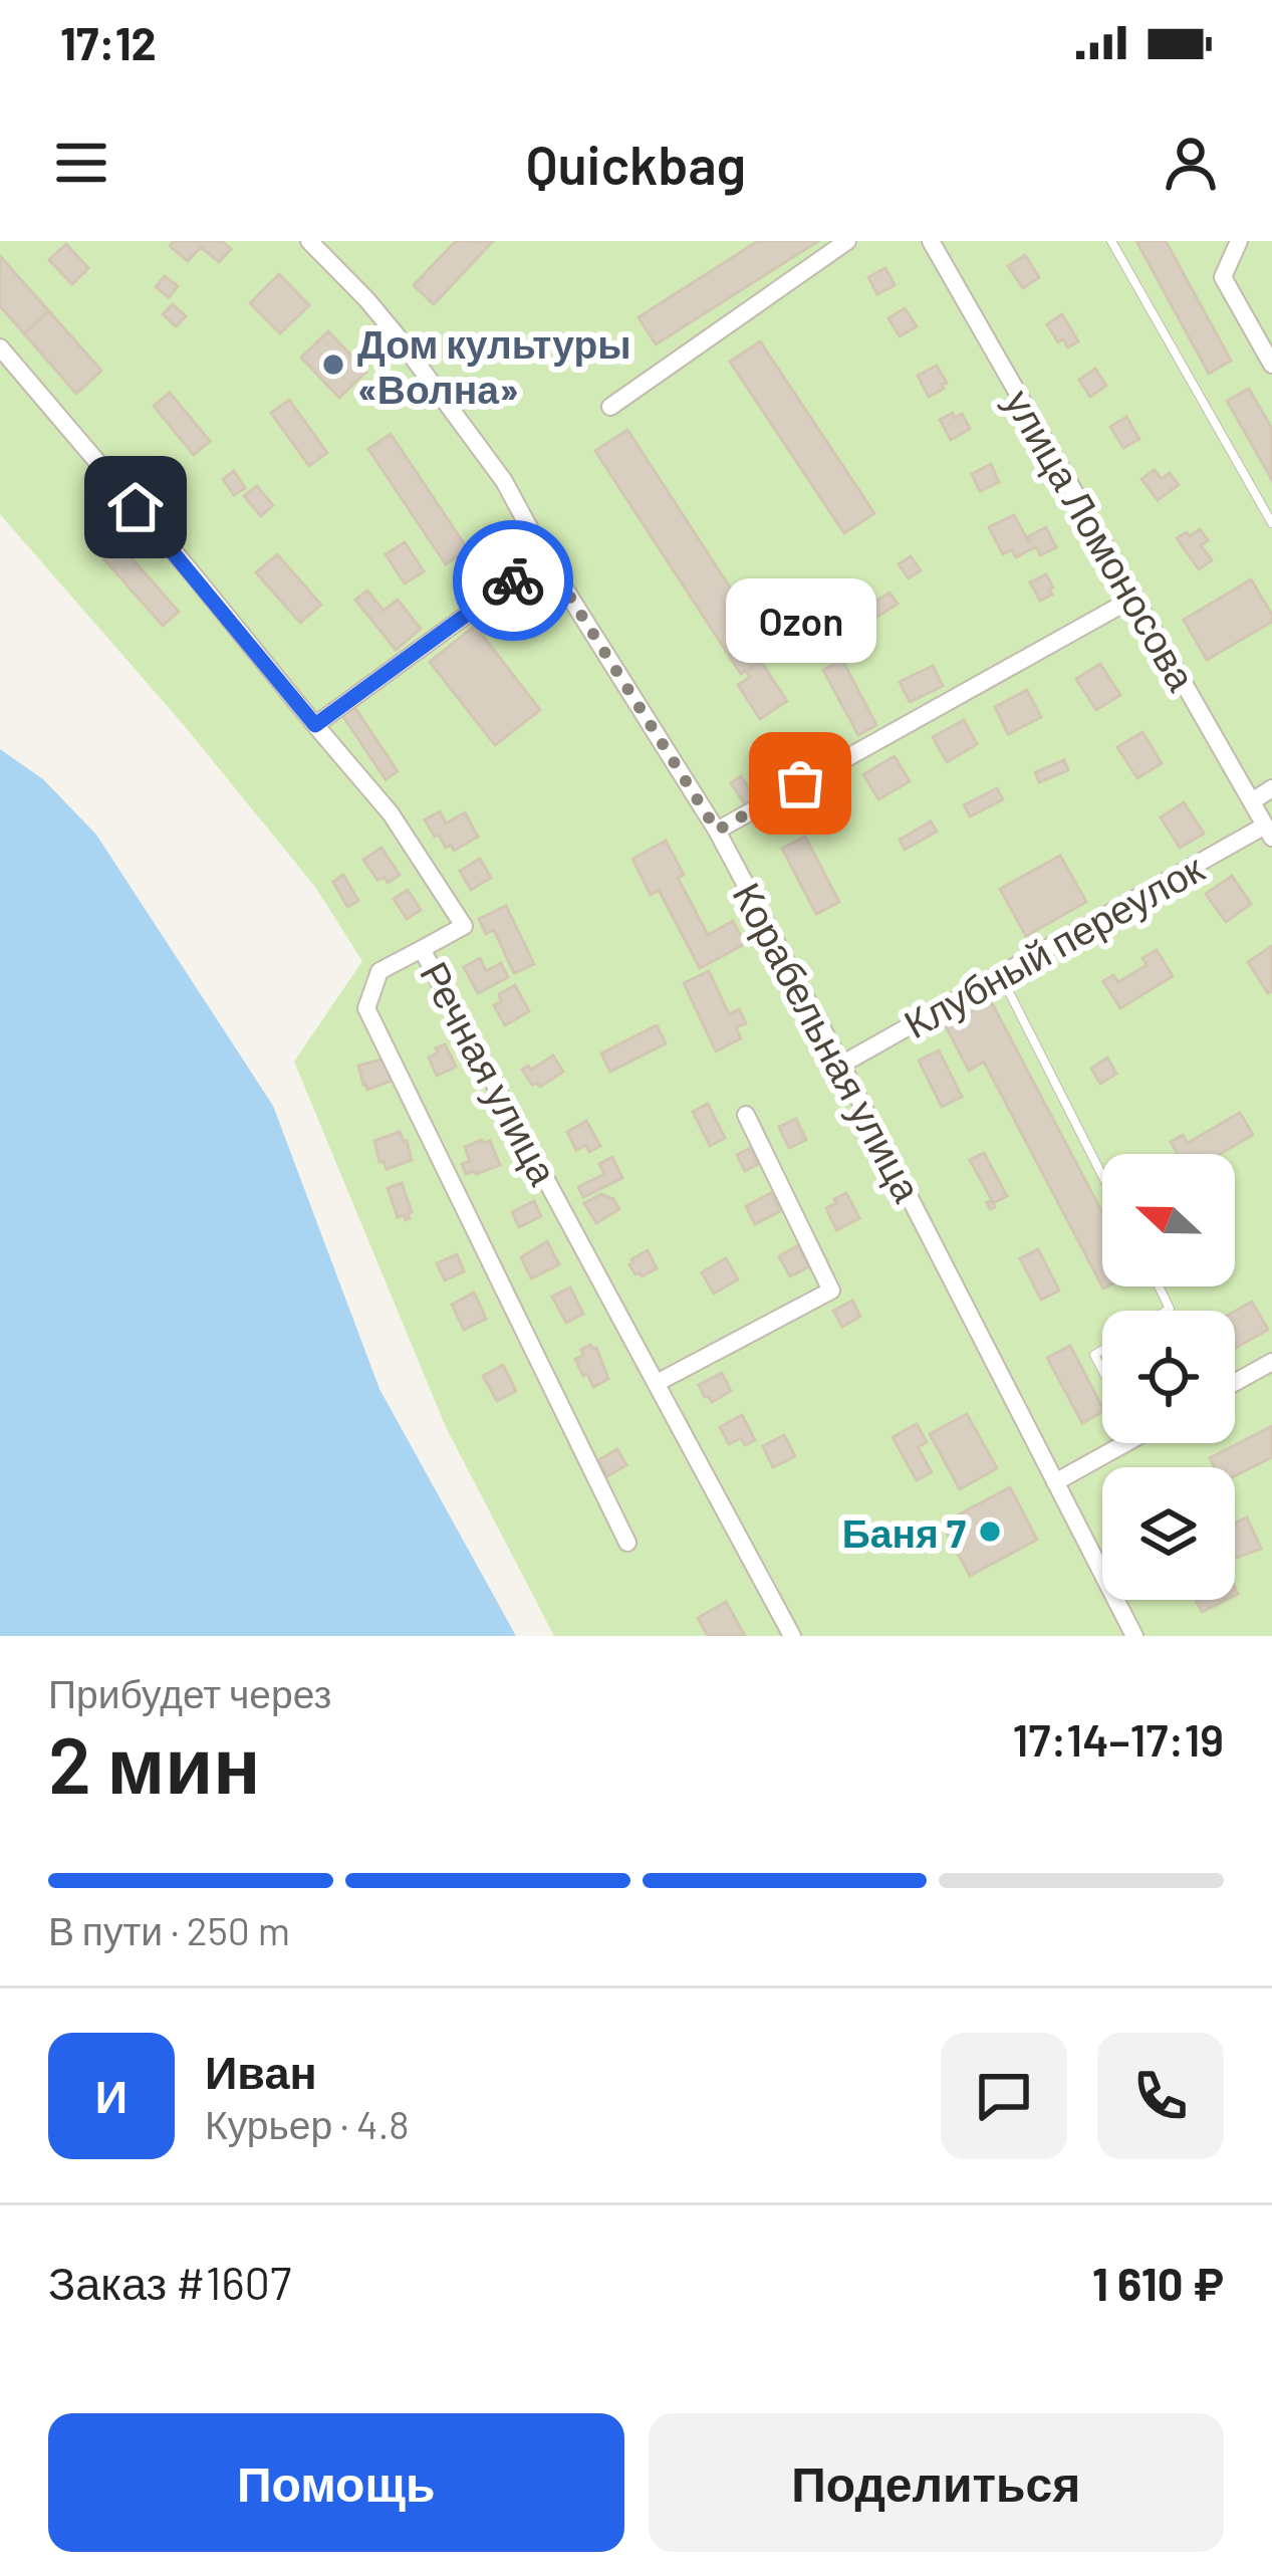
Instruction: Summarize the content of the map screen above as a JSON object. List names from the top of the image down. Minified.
{"streets":{"street":["улица Ломоносова","Клубный переулок","Корабельная улица","Речная улица"]},"crossings":[["улица Ломоносова","Клубный переулок"],["Клубный переулок","Корабельная улица"]],"places":["Дом культуры «Волна»","Ozon","Баня 7"],"north":"left","page":{"status":"17:12","header":"Quickbag","bubble":"Ozon","heading":["2 мин","Прибудет через","17:14–17:19"],"panel":["Иван","Курьер · 4.8","Заказ #1607","1 610 ₽"],"bar":"В пути · 250 m","round":"И","buttons":["Помощь","Поделиться"]}}
